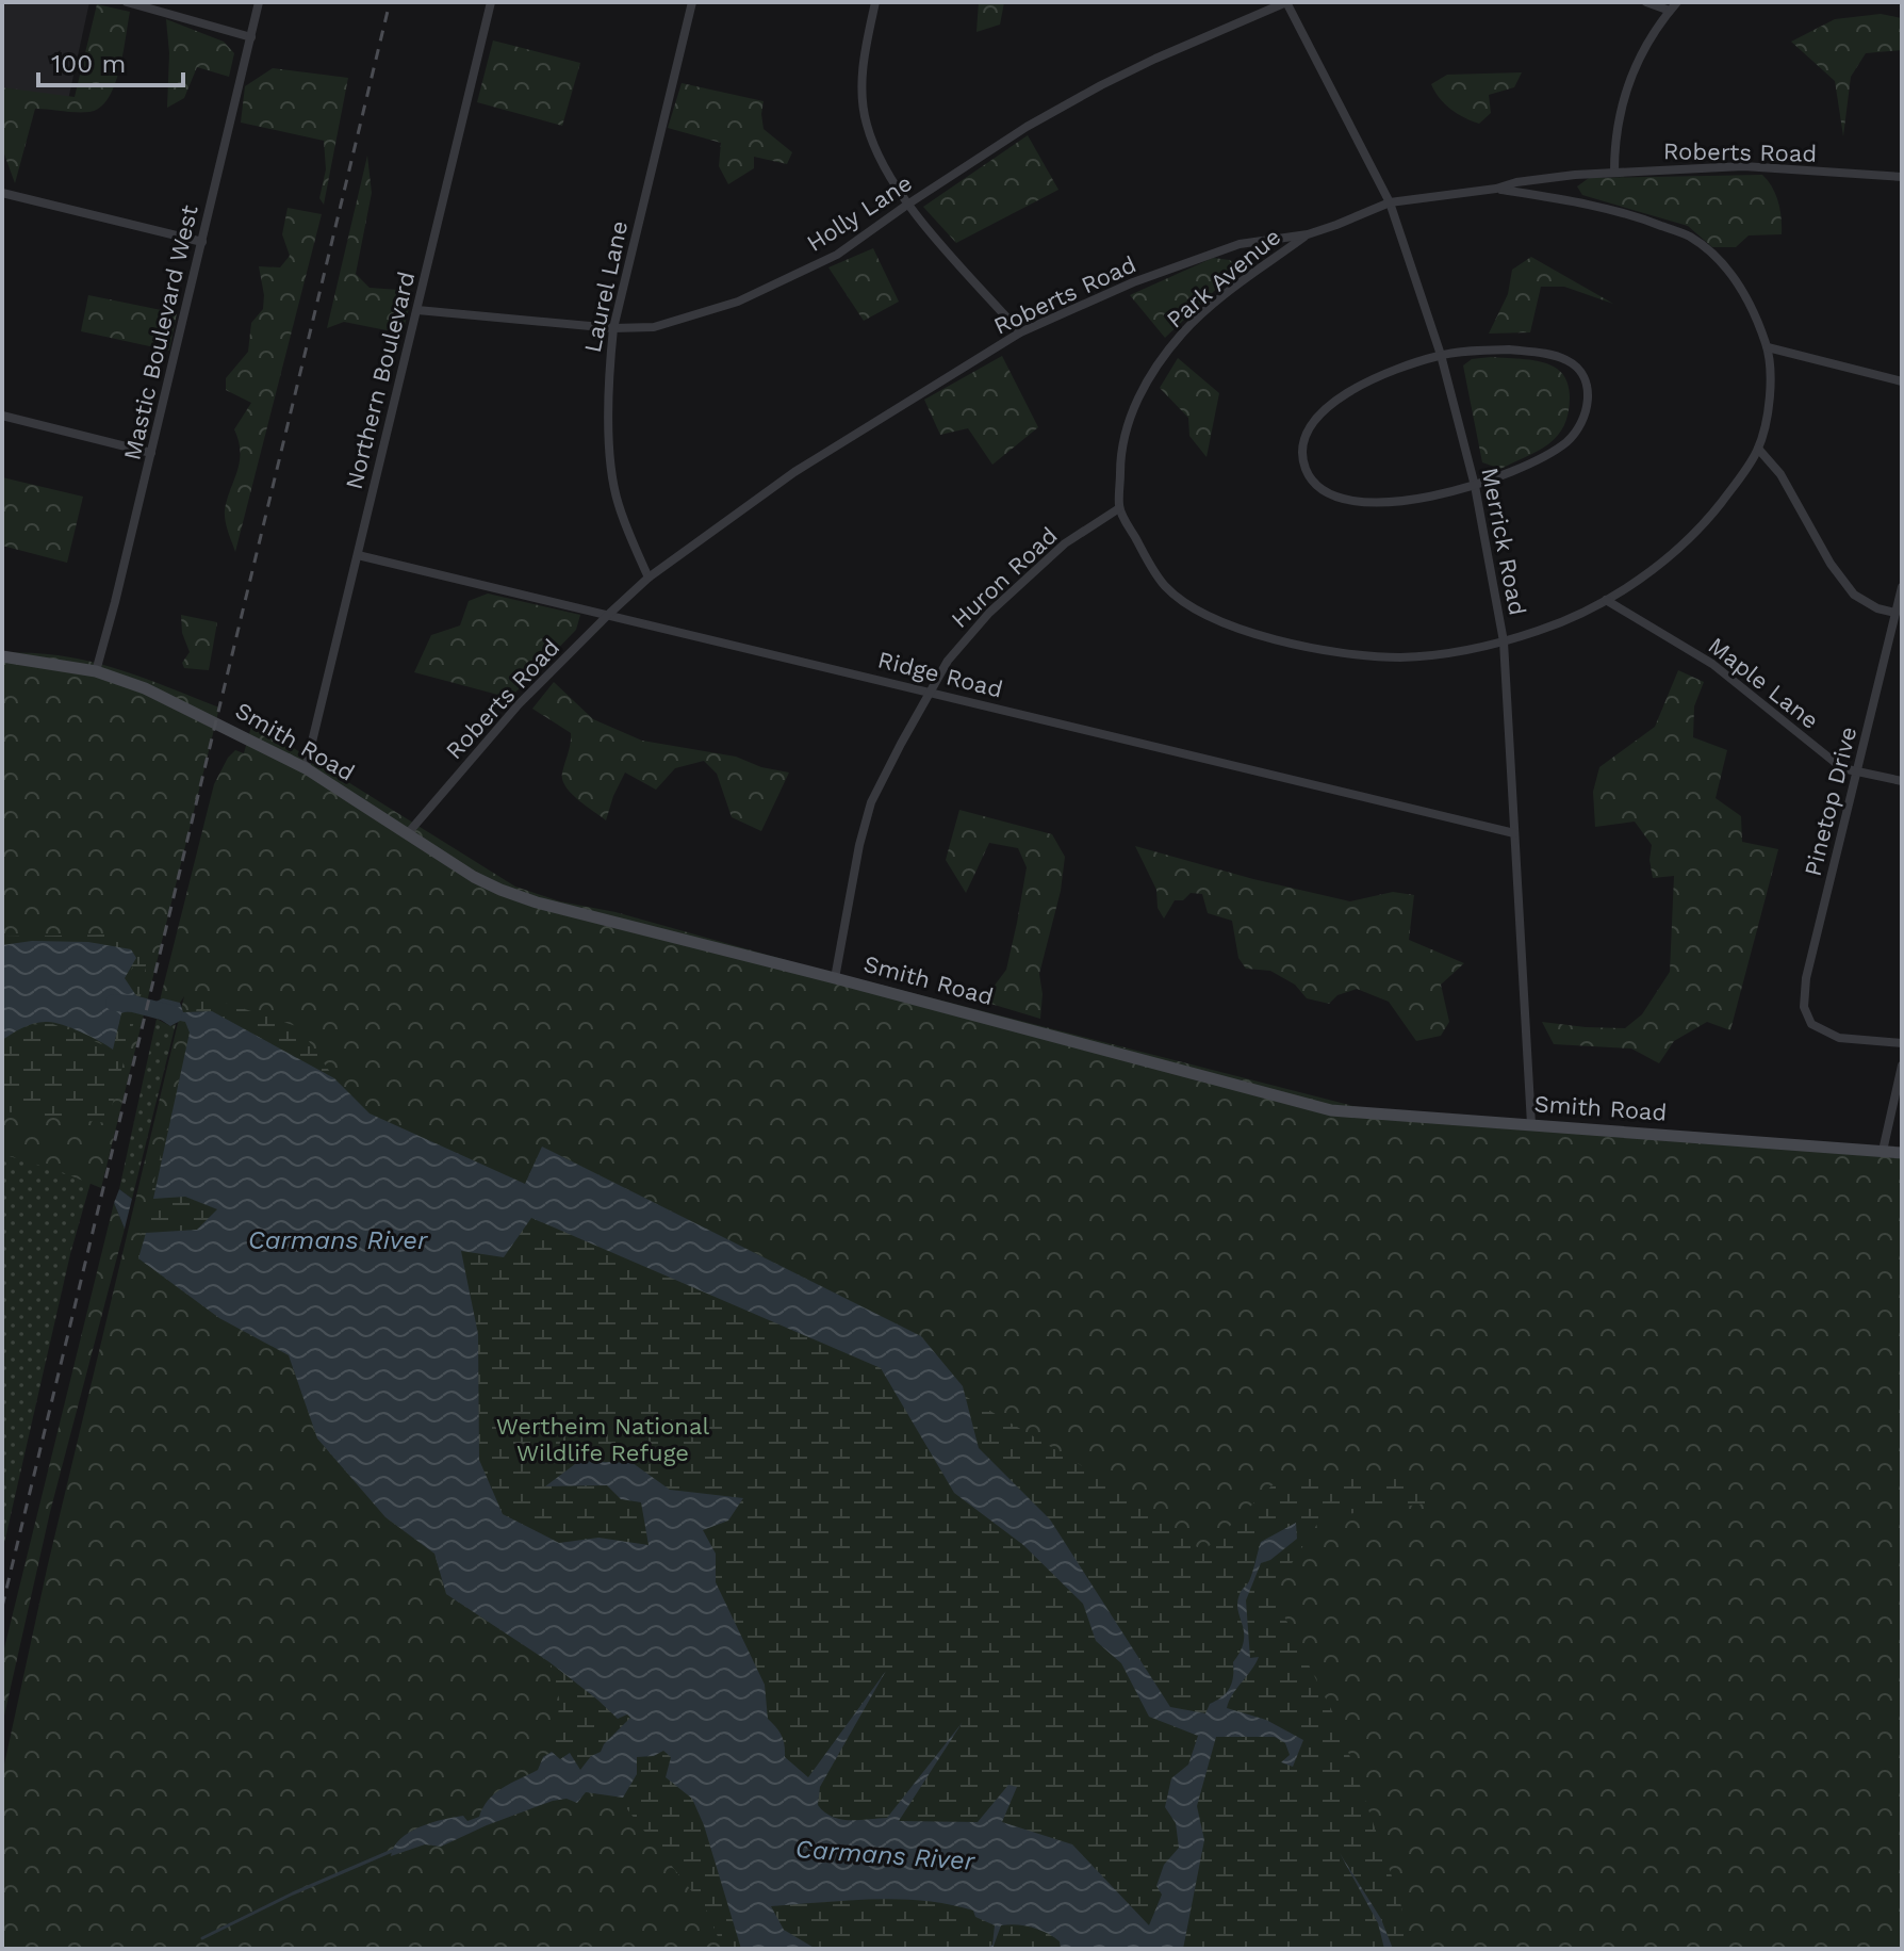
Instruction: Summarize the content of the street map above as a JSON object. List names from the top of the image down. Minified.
{"streets":{"street":["Roberts Road","Holly Lane","Park Avenue","Laurel Lane","Mastic Boulevard West","Northern Boulevard","Merrick Road","Huron Road","Ridge Road","Maple Lane","Smith Road","Pinetop Drive"]},"crossings":[["Roberts Road","Park Avenue"],["Roberts Road","Laurel Lane"],["Roberts Road","Merrick Road"],["Roberts Road","Ridge Road"],["Roberts Road","Smith Road"],["Holly Lane","Laurel Lane"],["Holly Lane","Northern Boulevard"],["Holly Lane","Merrick Road"],["Park Avenue","Huron Road"],["Mastic Boulevard West","Smith Road"],["Northern Boulevard","Ridge Road"],["Northern Boulevard","Smith Road"],["Merrick Road","Ridge Road"],["Merrick Road","Smith Road"],["Huron Road","Ridge Road"],["Huron Road","Smith Road"],["Maple Lane","Pinetop Drive"]],"water":["Carmans River"],"parks":["Wertheim National Wildlife Refuge"],"scale_bar":"100 m"}
